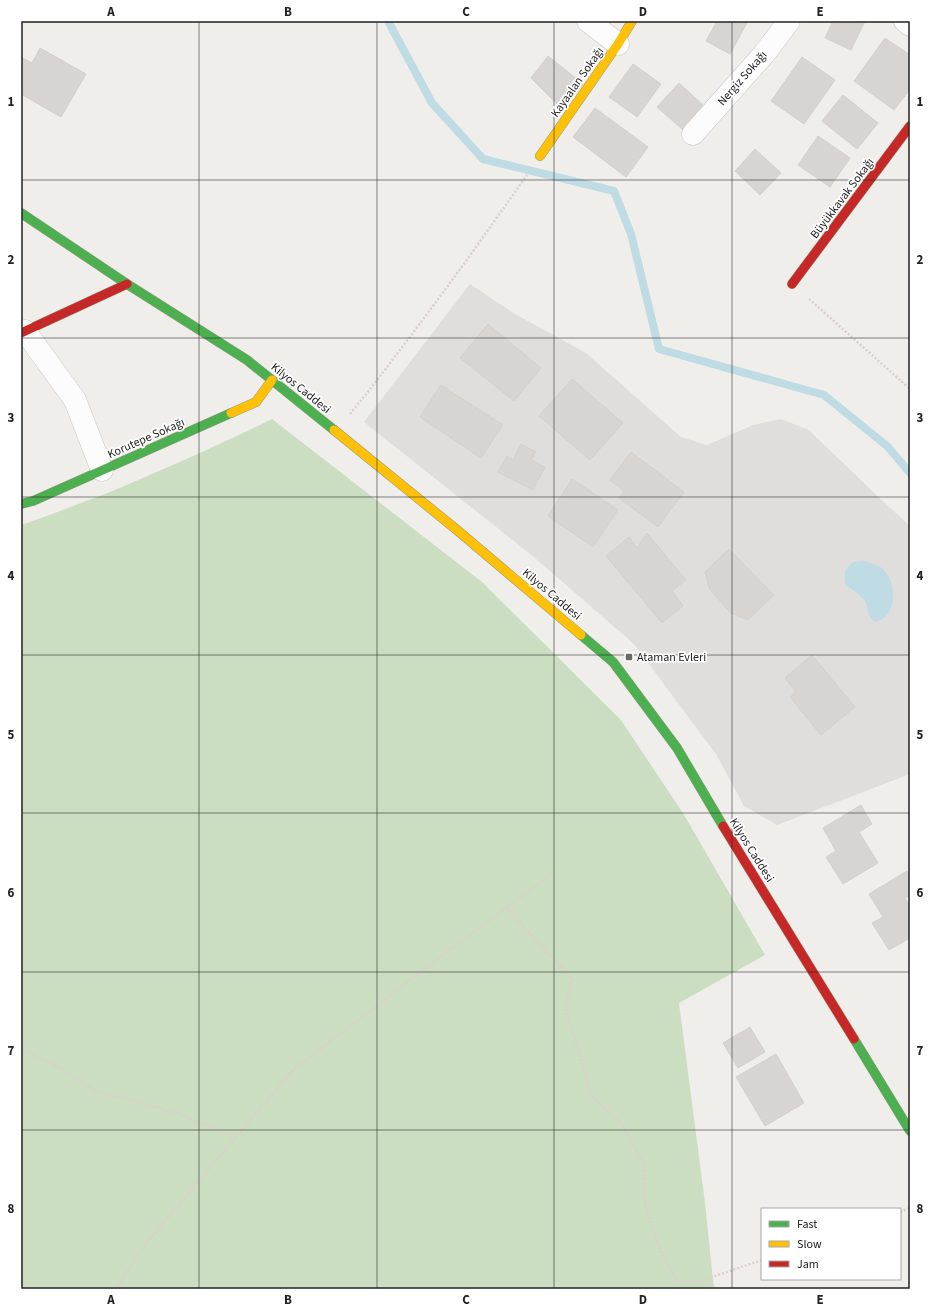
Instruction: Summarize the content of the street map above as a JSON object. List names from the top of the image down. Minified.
{"streets":{"main road":["Kayaalan Sokağı","Büyükkavak Sokağı","Kilyos Caddesi","Korutepe Sokağı"],"street":["Nergiz Sokağı"]},"crossings":[["Kilyos Caddesi","Korutepe Sokağı"]],"places":{"transit":["Ataman Evleri"]},"legend":["Fast","Slow","Jam"],"grid":{"columns":["A","B","C","D","E"],"rows":["1","2","3","4","5","6","7","8"]}}
